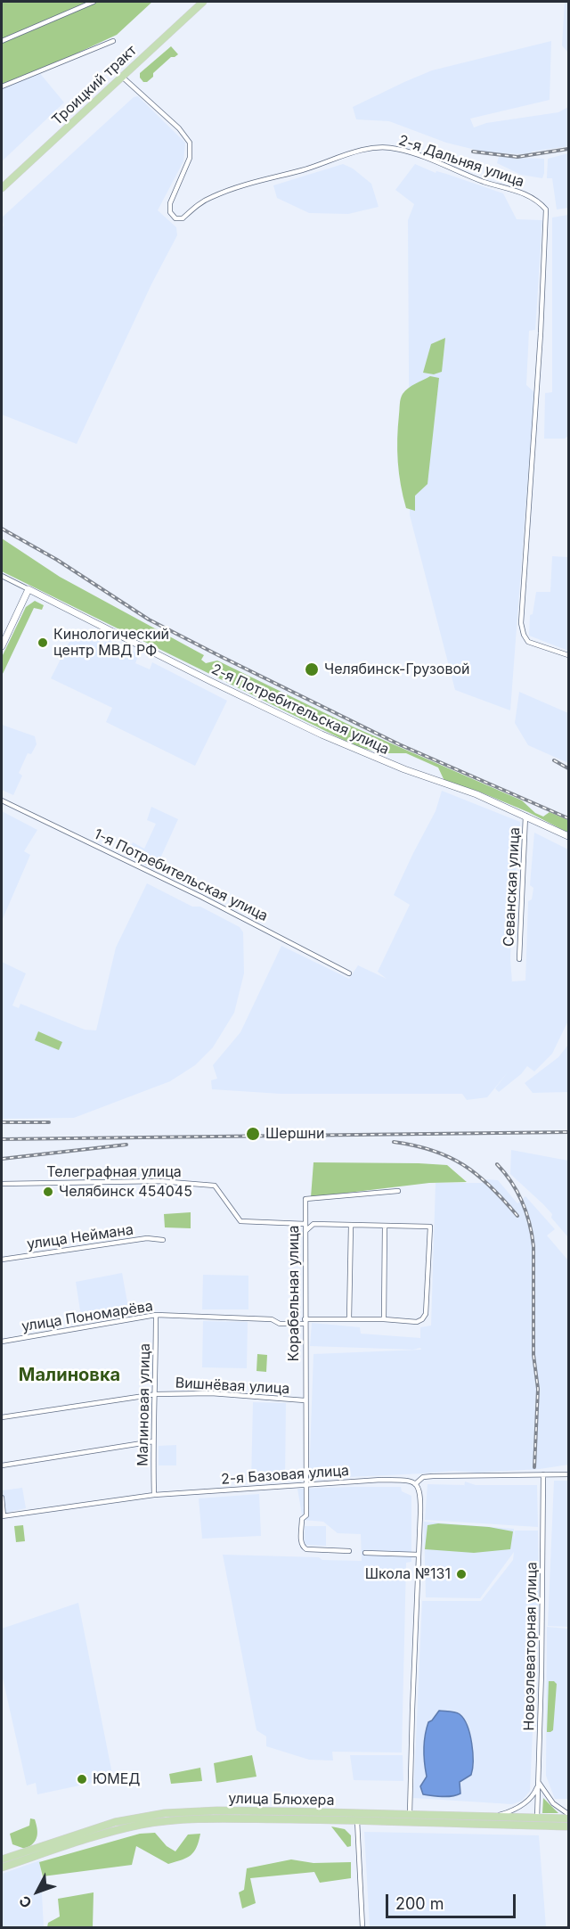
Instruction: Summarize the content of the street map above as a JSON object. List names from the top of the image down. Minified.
{"streets":{"main road":["Троицкий тракт","улица Блюхера"],"street":["2-я Дальняя улица","2-я Потребительская улица","1-я Потребительская улица","Севанская улица","Телеграфная улица","улица Неймана","Корабельная улица","улица Пономарёва","Вишнёвая улица","Малиновая улица","2-я Базовая улица","Новоэлеваторная улица"]},"crossings":[["Троицкий тракт","2-я Дальняя улица"],["2-я Потребительская улица","Севанская улица"],["Телеграфная улица","Корабельная улица"],["Корабельная улица","улица Пономарёва"],["Корабельная улица","Вишнёвая улица"],["Корабельная улица","2-я Базовая улица"],["улица Пономарёва","Малиновая улица"],["Вишнёвая улица","Малиновая улица"],["Малиновая улица","2-я Базовая улица"],["2-я Базовая улица","Новоэлеваторная улица"],["Новоэлеваторная улица","улица Блюхера"]],"districts":["Малиновка"],"places":["Кинологический центр МВД РФ","Челябинск-Грузовой","Шершни","Челябинск 454045","Школа №131","ЮМЕД"],"scale_bar":"200 m","north":"bottom left"}
